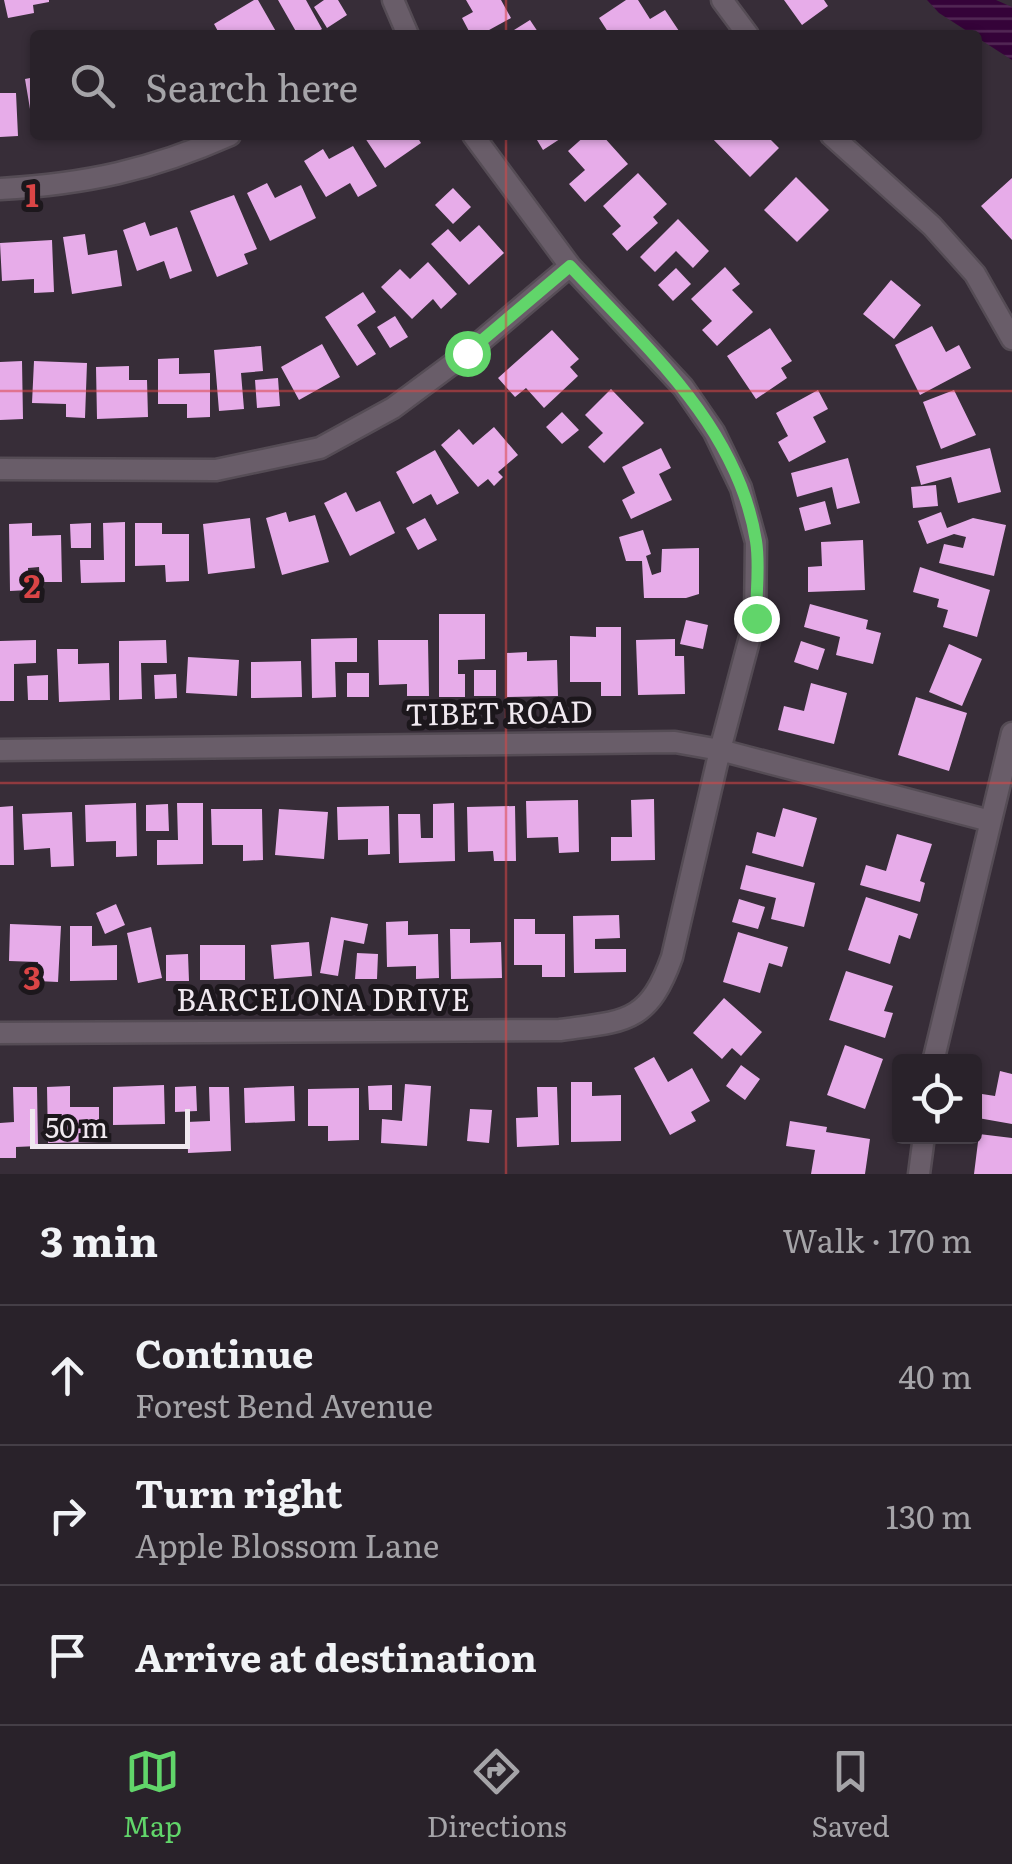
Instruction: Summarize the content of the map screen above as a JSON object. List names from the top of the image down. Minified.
{"streets":{"street":["TIBET ROAD","BARCELONA DRIVE"]},"crossings":[["TIBET ROAD","BARCELONA DRIVE"]],"scale_bar":"50 m","page":{"search":"Search here","scale":"50 m","heading":["3 min","Walk · 170 m"],"list":[["Continue","Forest Bend Avenue","40 m"],["Turn right","Apple Blossom Lane","130 m"],"Arrive at destination"],"nav":["Map","Directions","Saved"]},"grid":{"rows":["1","2","3"]}}
